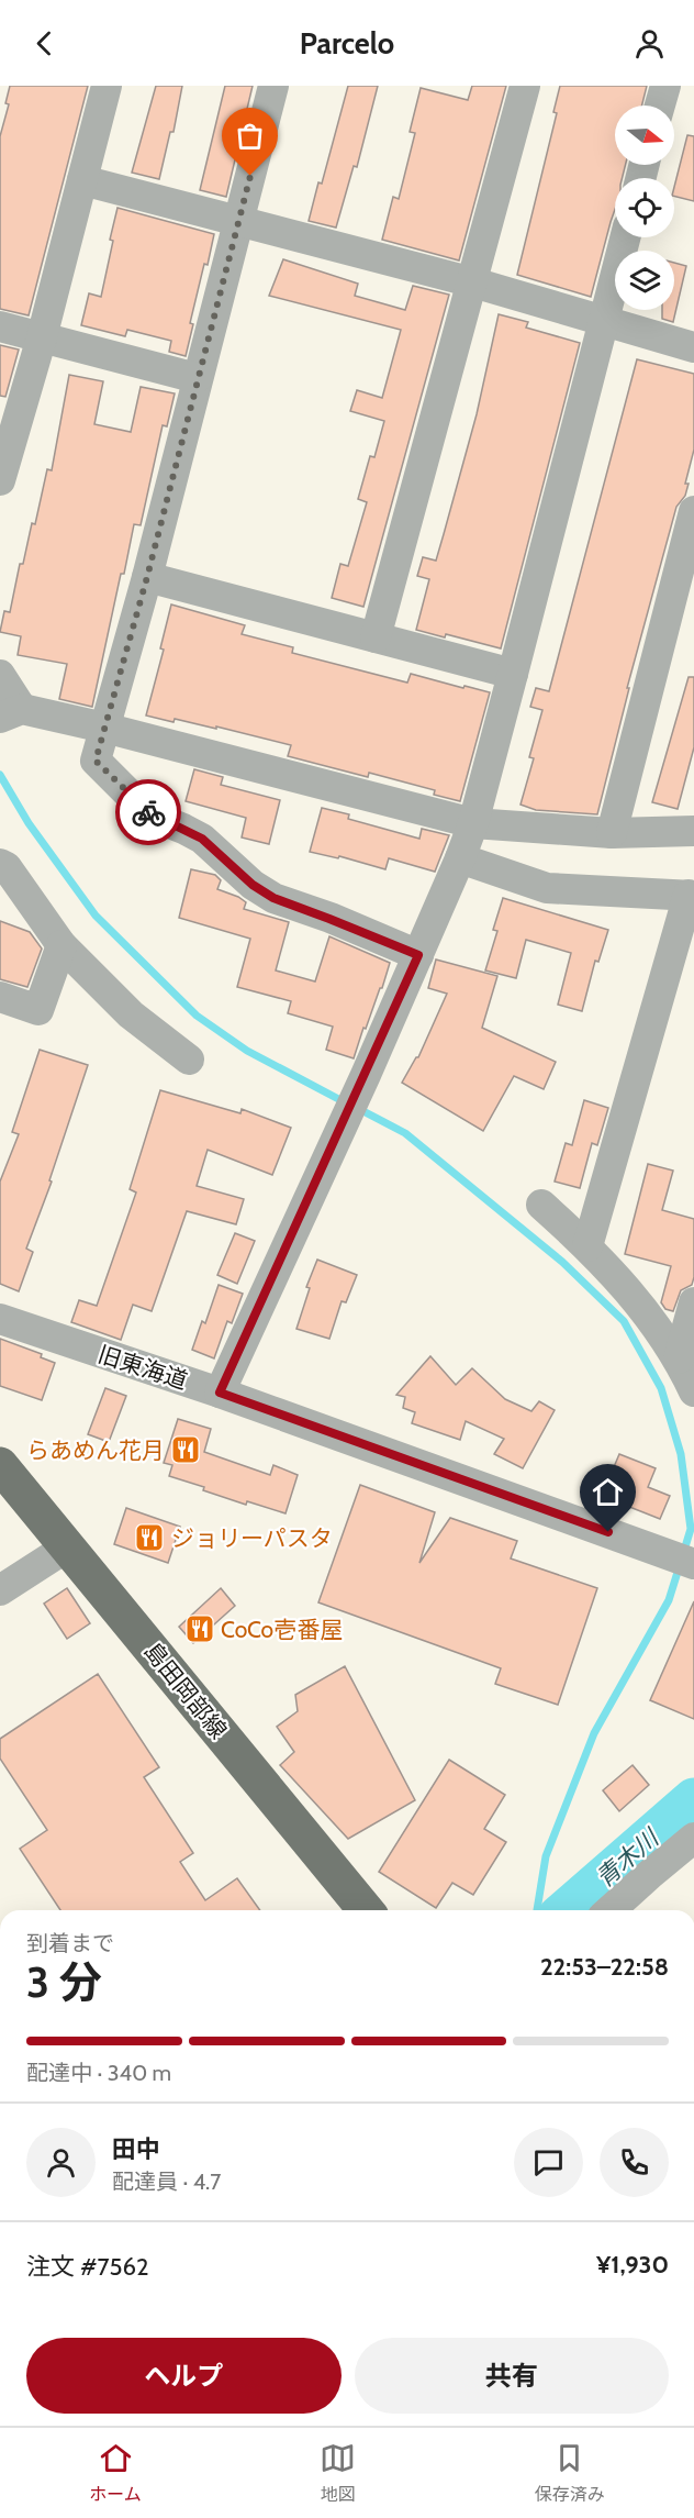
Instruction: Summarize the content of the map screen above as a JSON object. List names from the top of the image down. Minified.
{"streets":{"main road":["島田岡部線"],"street":["旧東海道"]},"water":["青木川"],"places":{"restaurant":["らあめん花月","ジョリーパスタ","CoCo壱番屋"]},"north":"right","page":{"header":"Parcelo","heading":["3 分","到着まで","22:53–22:58"],"panel":["田中","配達員 · 4.7","注文 #7562","¥1,930"],"bar":"配達中 · 340 m","buttons":["ヘルプ","共有"],"tabs":["ホーム","地図","保存済み"]}}
